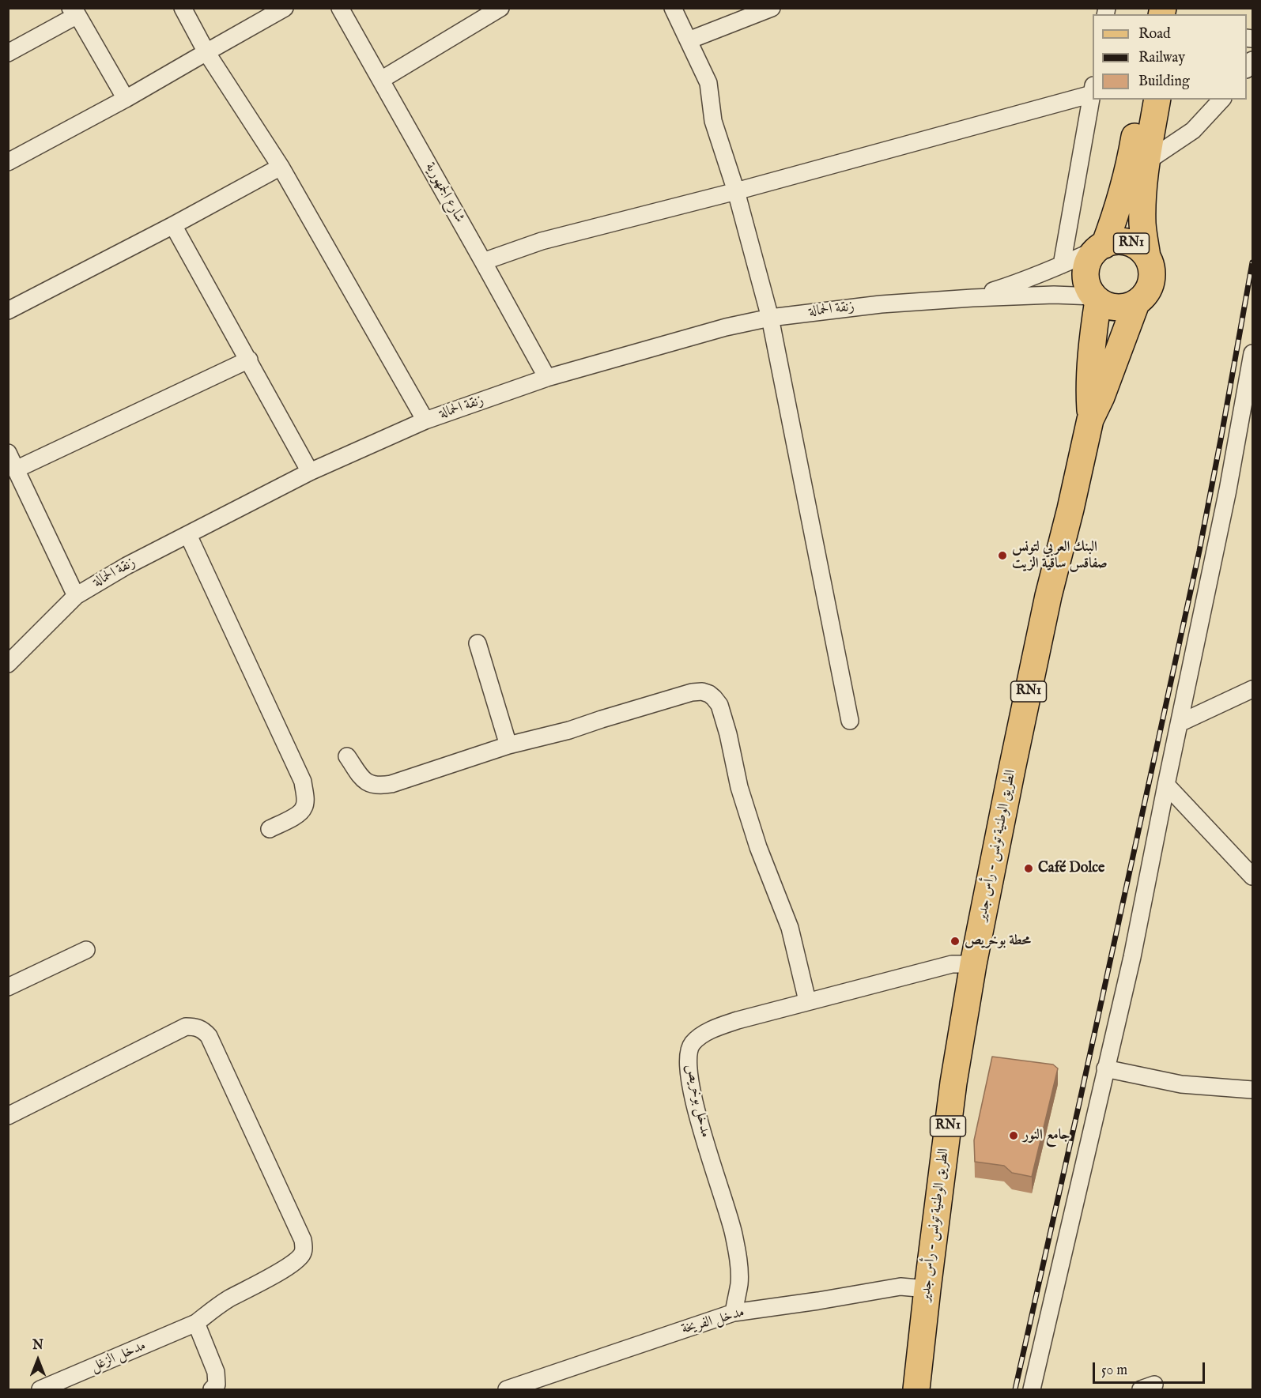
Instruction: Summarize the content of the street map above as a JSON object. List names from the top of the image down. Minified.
{"streets":{"main road":["RN1","الطريق الوطنية تونس - رأس جدير"],"street":["شارع الجمهورية","زنقة الحمالة","مدخل بوخريص","مدخل الفريخة","مدخل الزغل"]},"crossings":[["شارع الجمهورية","زنقة الحمالة"],["RN1","الطريق الوطنية تونس - رأس جدير"],["الطريق الوطنية تونس - رأس جدير","مدخل بوخريص"],["الطريق الوطنية تونس - رأس جدير","مدخل الفريخة"],["مدخل بوخريص","مدخل الفريخة"]],"places":["البنك العربي لتونس صفاقس ساقية الزيت","Café Dolce","محطة بوخريص","جامع النور"],"legend":["Road","Railway","Building"],"scale_bar":"50 m","north":"top"}
